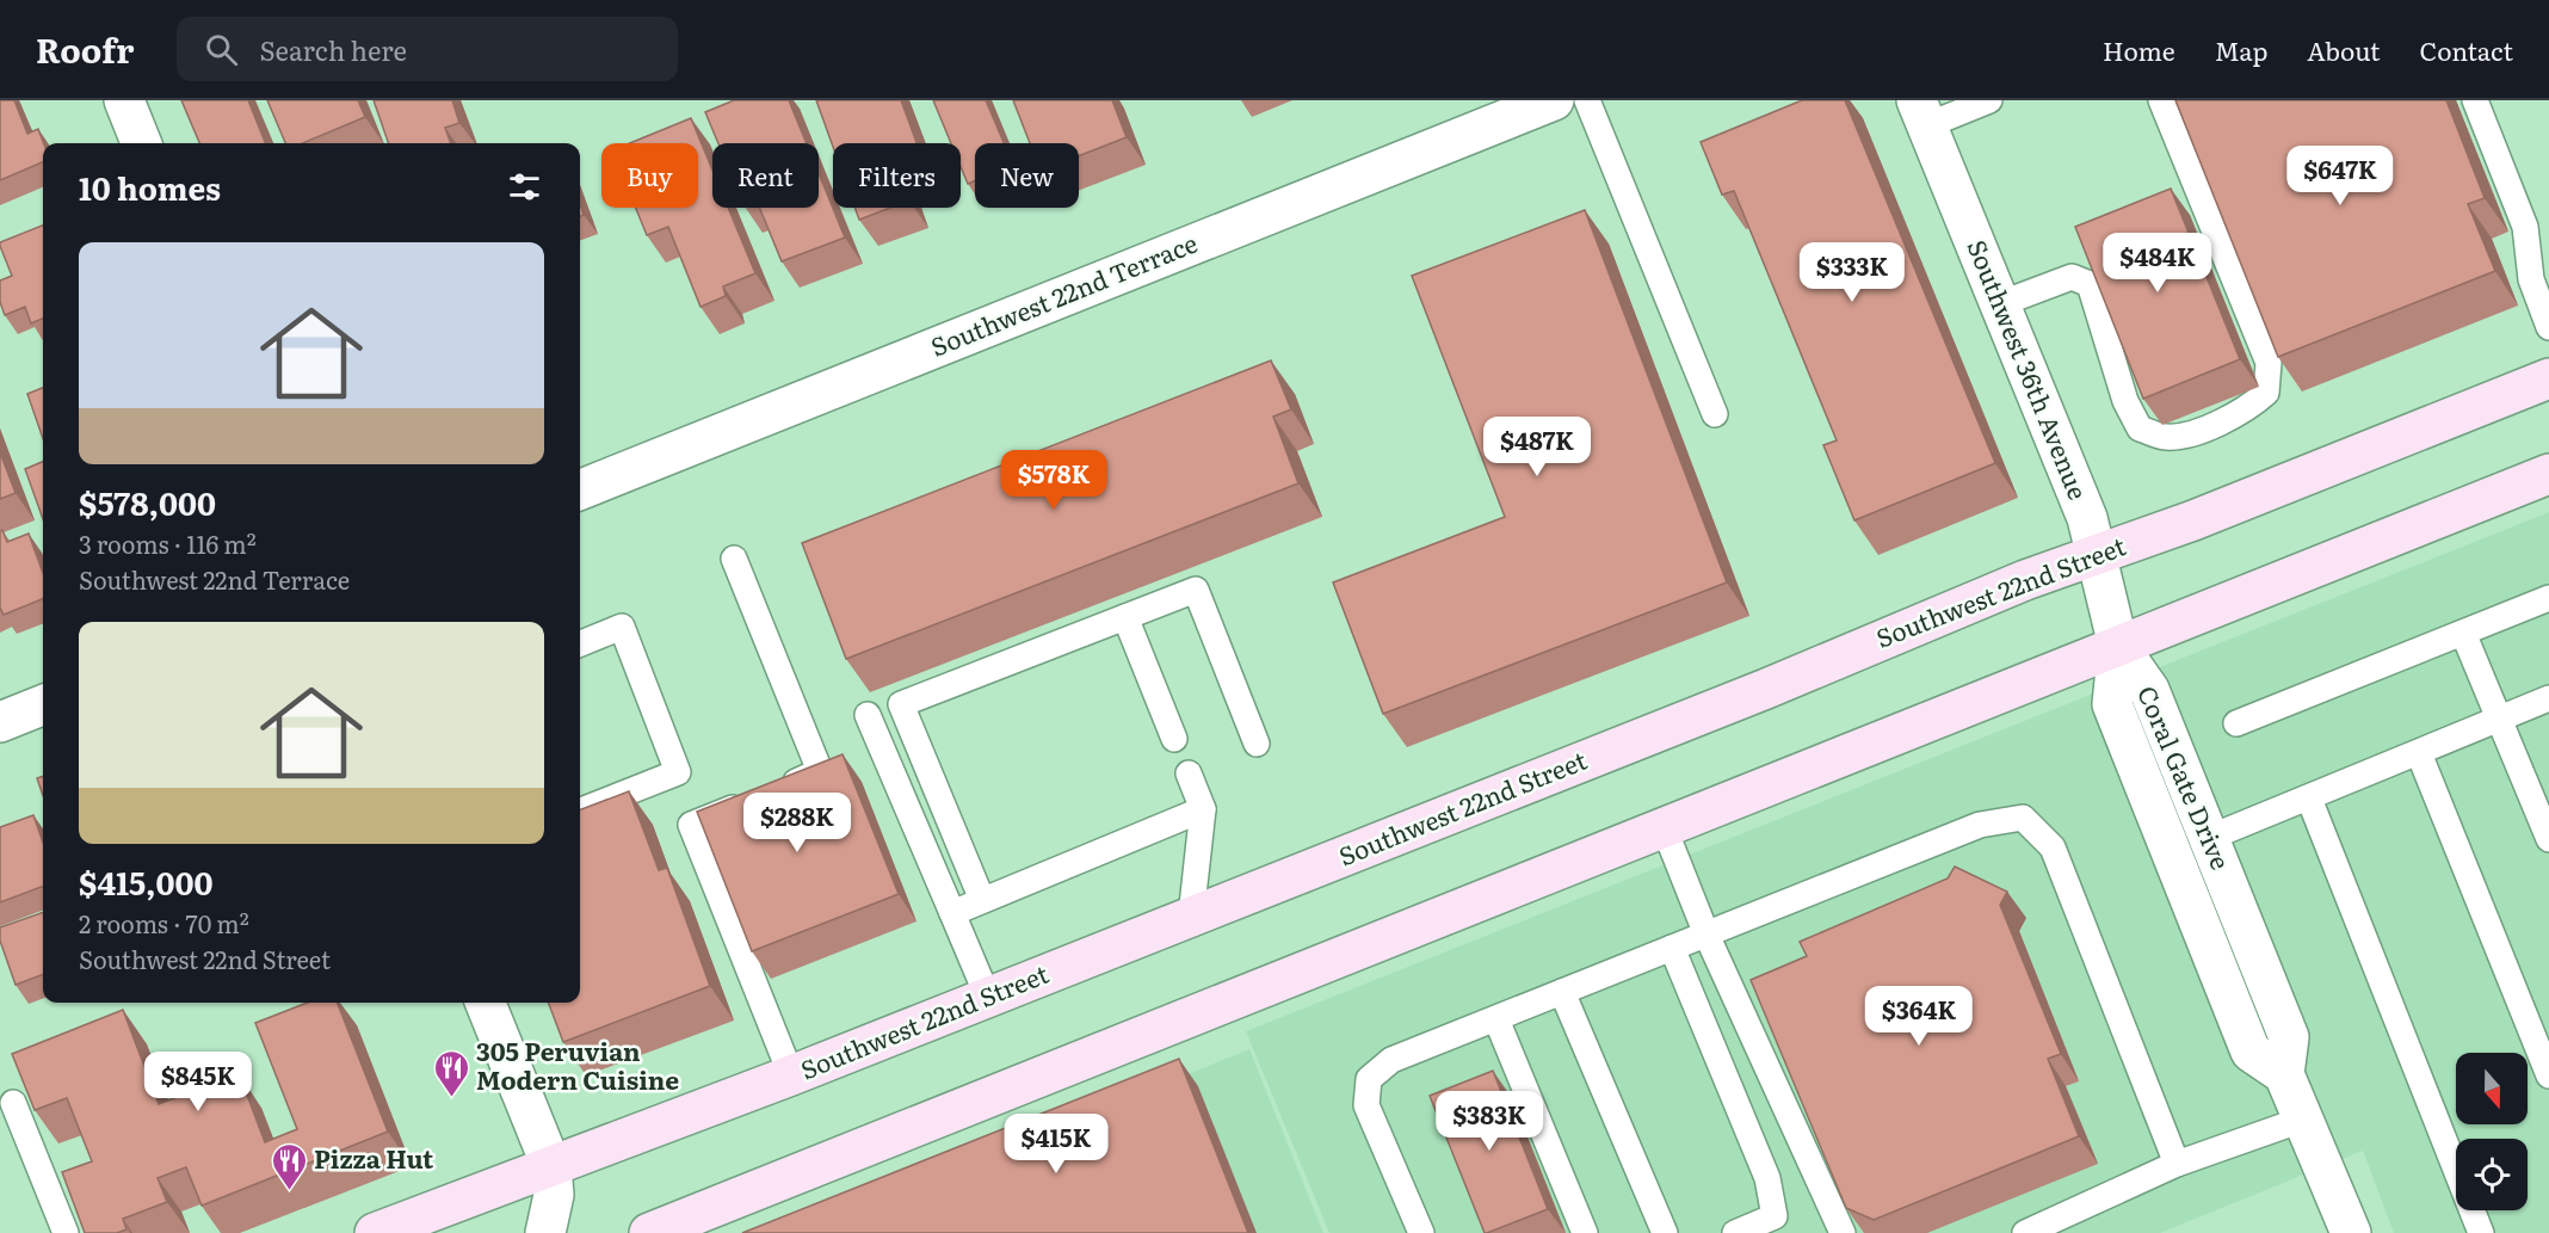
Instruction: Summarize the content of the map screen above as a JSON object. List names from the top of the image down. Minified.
{"streets":{"main road":["Southwest 22nd Street"],"street":["Southwest 22nd Terrace","Southwest 36th Avenue","Coral Gate Drive"]},"crossings":[["Southwest 36th Avenue","Southwest 22nd Street"],["Southwest 36th Avenue","Coral Gate Drive"]],"places":{"restaurant":["305 Peruvian Modern Cuisine","Pizza Hut"]},"north":"bottom","page":{"header":"Roofr","search":"Search here","nav":["Home","Map","About","Contact"],"chip":["Buy","Rent","Filters","New"],"heading":"10 homes","price":["$647K","$484K","$333K","$487K","$578K","$288K","$364K","$845K","$383K","$415K"],"list":[{"name":"$578,000","note":"3 rooms · 116 m² · Southwest 22nd Terrace"},{"name":"$415,000","note":"2 rooms · 70 m² · Southwest 22nd Street"}]}}
